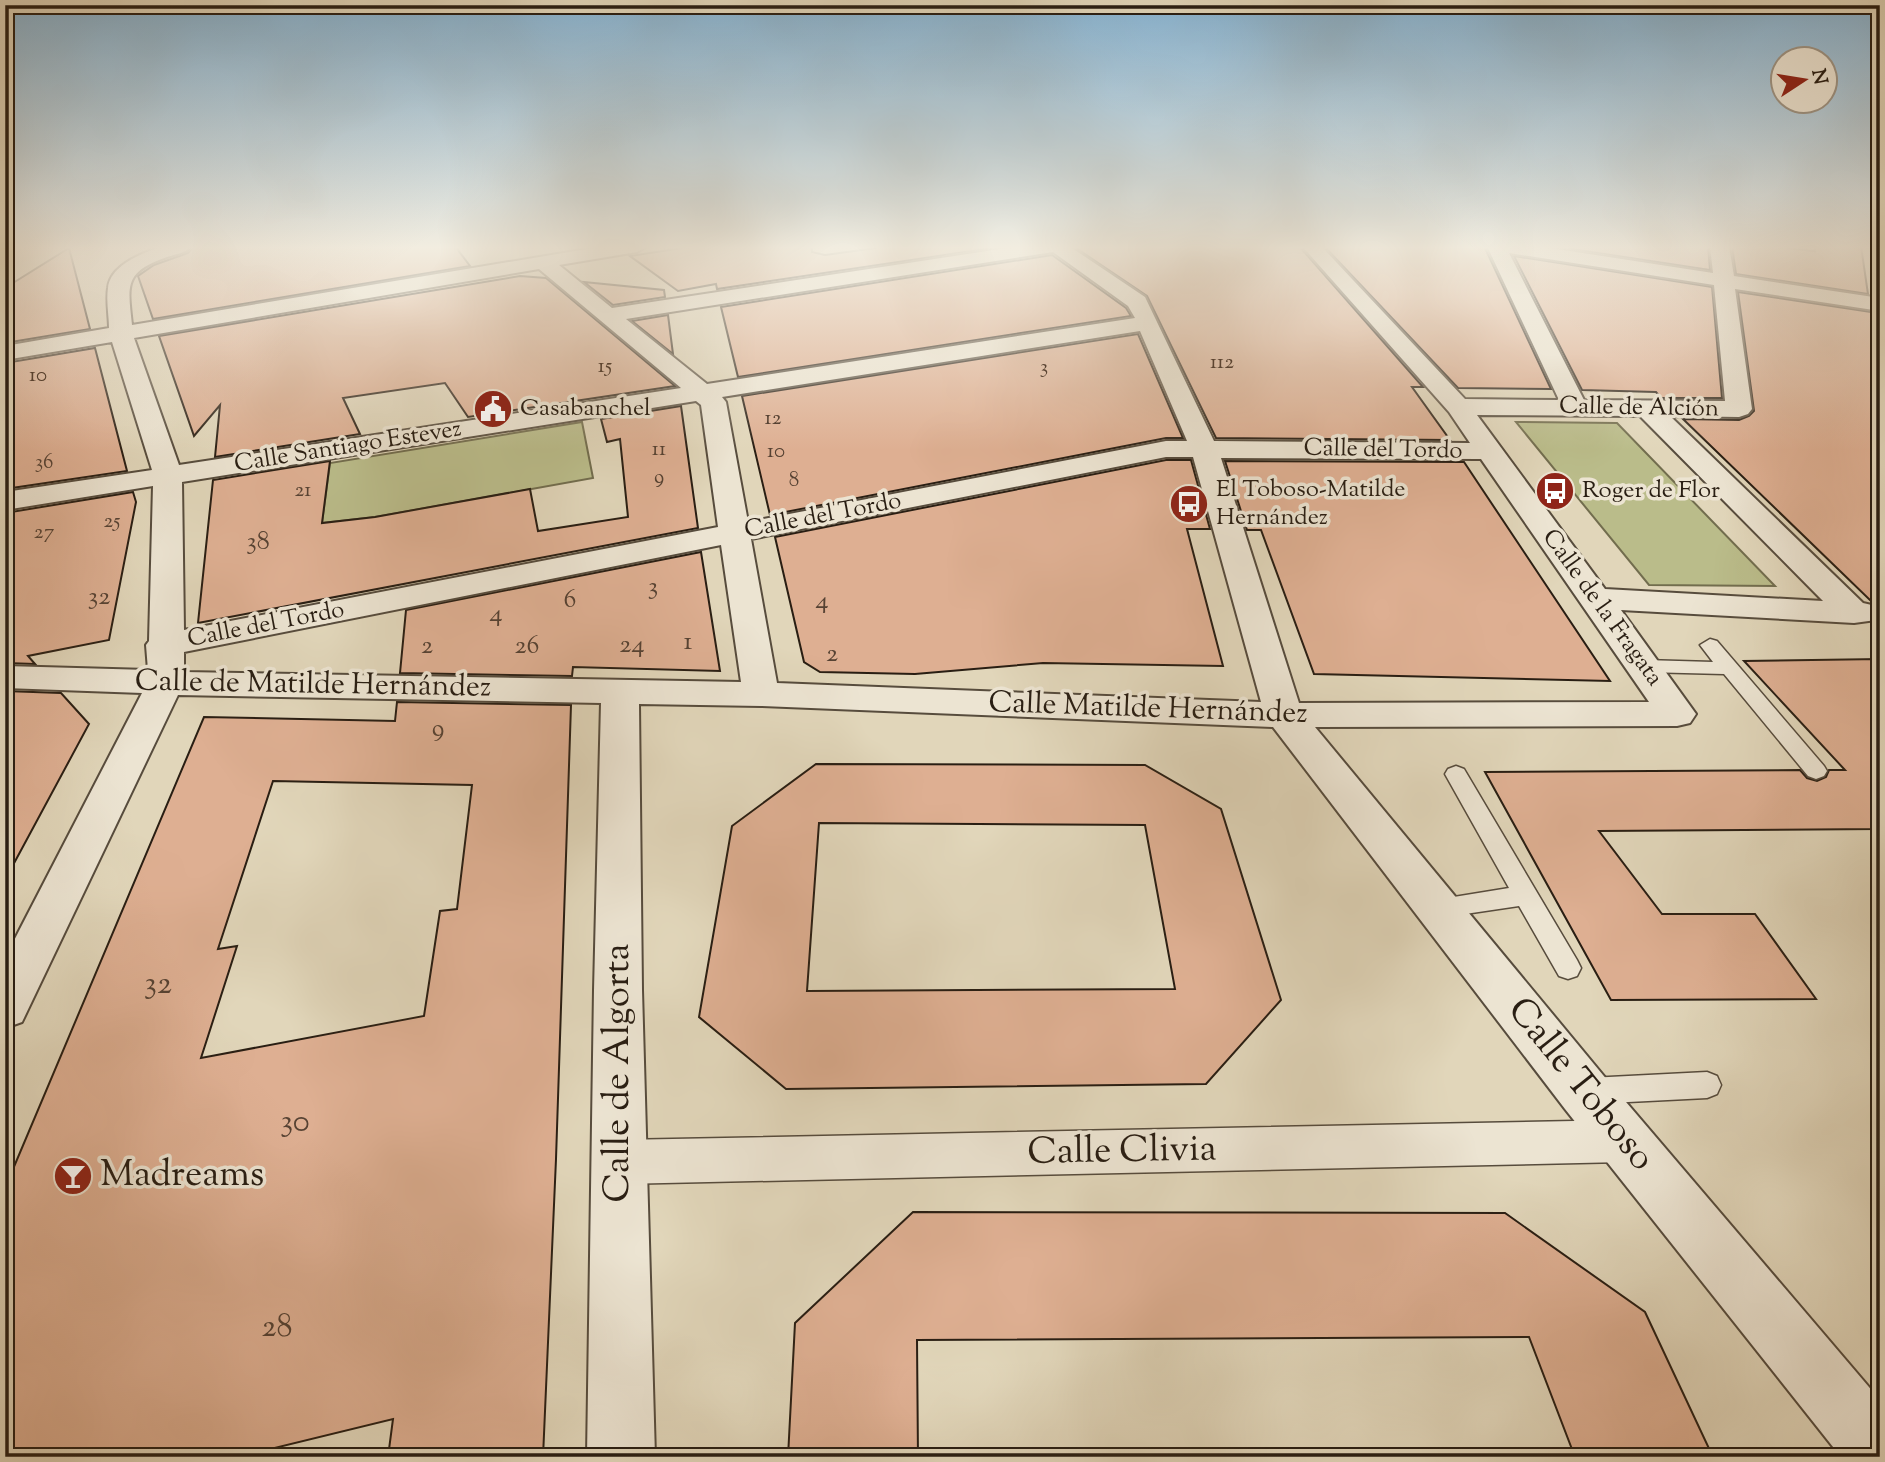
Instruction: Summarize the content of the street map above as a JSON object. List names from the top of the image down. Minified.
{"streets":{"street":["Calle de Alción","Calle Santiago Estevez","Calle del Tordo","Calle de la Fragata","Calle de Matilde Hernández","Calle Matilde Hernández","Calle de Algorta","Calle Toboso","Calle Clivia"]},"crossings":[["Calle de Alción","Calle de la Fragata"],["Calle del Tordo","Calle de la Fragata"],["Calle del Tordo","Calle de Matilde Hernández"],["Calle de la Fragata","Calle Matilde Hernández"],["Calle de Matilde Hernández","Calle Matilde Hernández"],["Calle de Matilde Hernández","Calle de Algorta"],["Calle Matilde Hernández","Calle de Algorta"],["Calle Matilde Hernández","Calle Toboso"],["Calle de Algorta","Calle Clivia"],["Calle Toboso","Calle Clivia"]],"places":{"public building":["Casabanchel"],"bus stop":["Roger de Flor","El Toboso-Matilde Hernández"],"bar":["Madreams"]},"house_numbers":["112","15","3","10","12","11","10","36","9","8","21","25","27","38","3","32","6","4","4","1","24","2","26","2","9","32","30","28"],"north":"right"}
